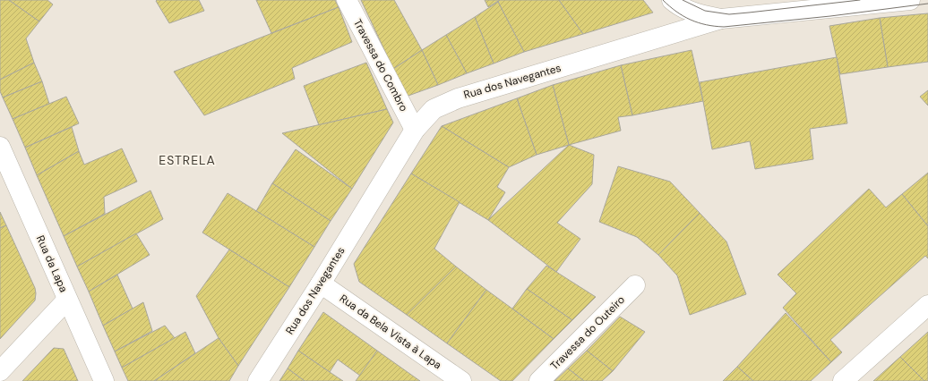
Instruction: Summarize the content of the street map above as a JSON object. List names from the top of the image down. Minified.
{"streets":{"street":["Travessa do Combro","Rua dos Navegantes","Rua da Lapa","Rua da Bela Vista à Lapa","Travessa do Outeiro"]},"crossings":[["Travessa do Combro","Rua dos Navegantes"],["Rua dos Navegantes","Rua da Bela Vista à Lapa"]],"districts":["ESTRELA"]}
